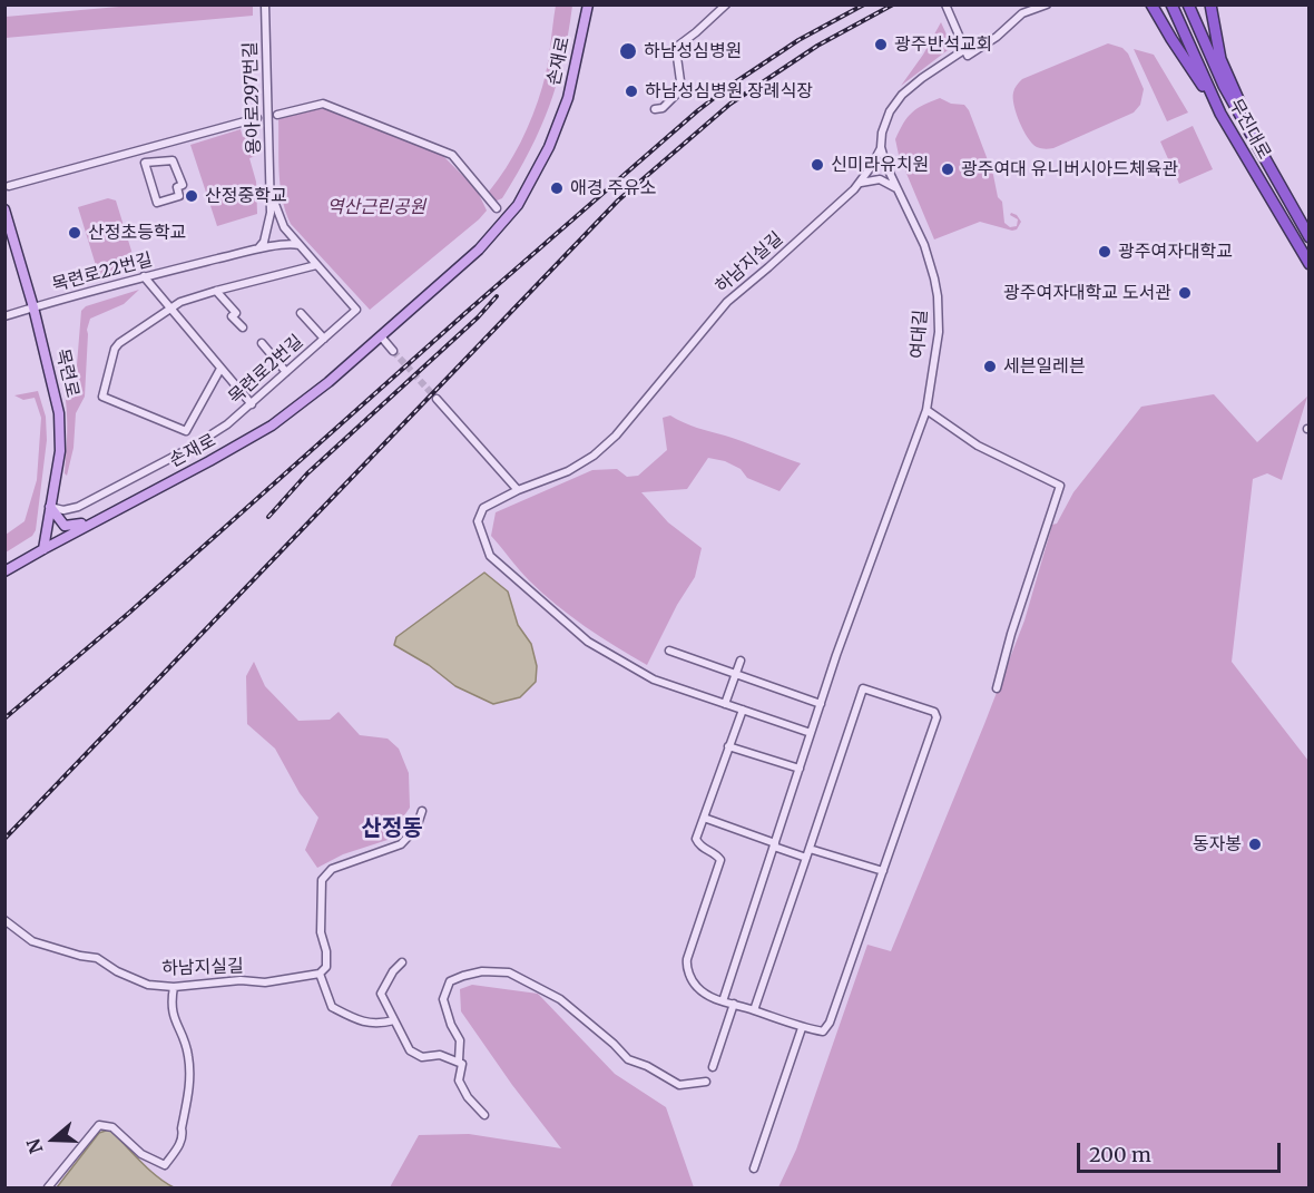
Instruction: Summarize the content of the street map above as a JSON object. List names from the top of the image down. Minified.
{"streets":{"highway":["무진대로"],"main road":["손재로","목련로"],"street":["용아로297번길","하남지실길","목련로22번길","여대길","목련로2번길"]},"crossings":[["손재로","목련로"],["용아로297번길","목련로22번길"],["하남지실길","여대길"],["목련로22번길","목련로"],["목련로2번길","목련로"]],"districts":["산정동"],"parks":["역산근린공원"],"places":["광주반석교회","하남성심병원","하남성심병원 장례식장","신미라유치원","광주여대 유니버시아드체육관","애경 주유소","산정중학교","산정초등학교","광주여자대학교","광주여자대학교 도서관","세븐일레븐","동자봉"],"scale_bar":"200 m","north":"left"}
